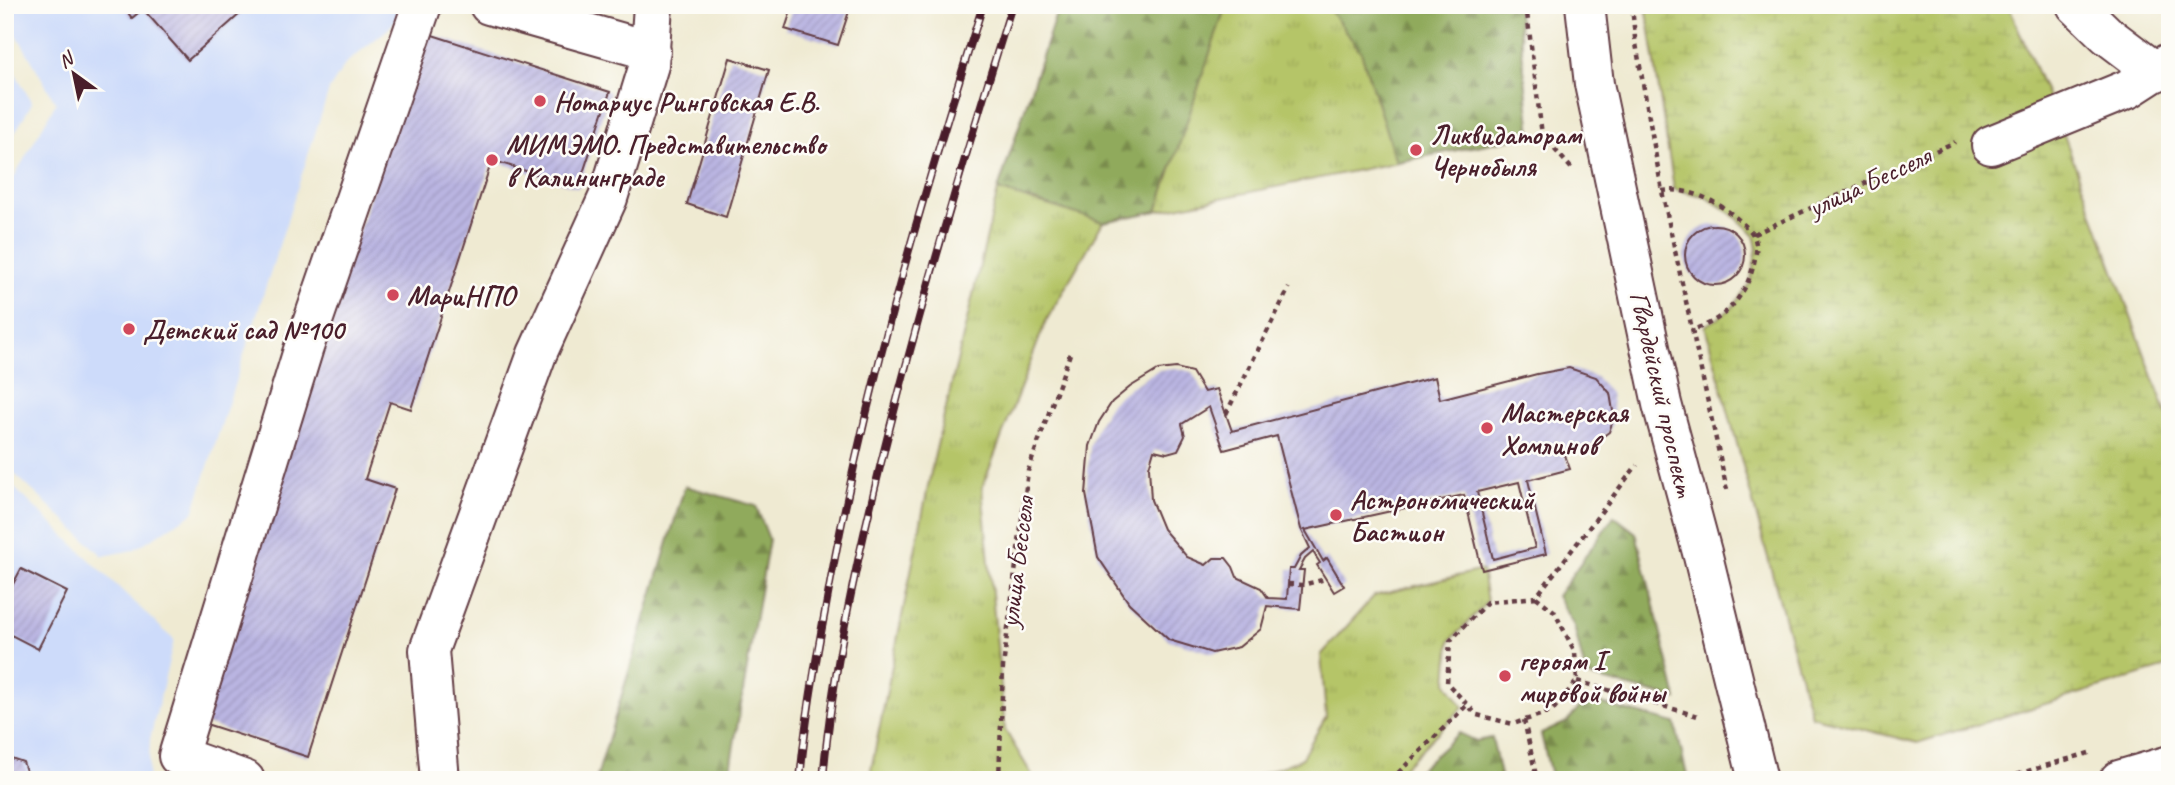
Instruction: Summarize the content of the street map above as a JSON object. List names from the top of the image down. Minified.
{"streets":{"main road":["Гвардейский проспект"],"path":["улица Бесселя"]},"places":["Нотариус Ринговская Е.В.","Ликвидаторам Чернобыля","МИМЭМО. Представительство в Калининграде","МариНПО","Детский сад №100","Мастерская Хомлинов","Астрономический Бастион","героям I мировой войны"],"north":"top left"}
